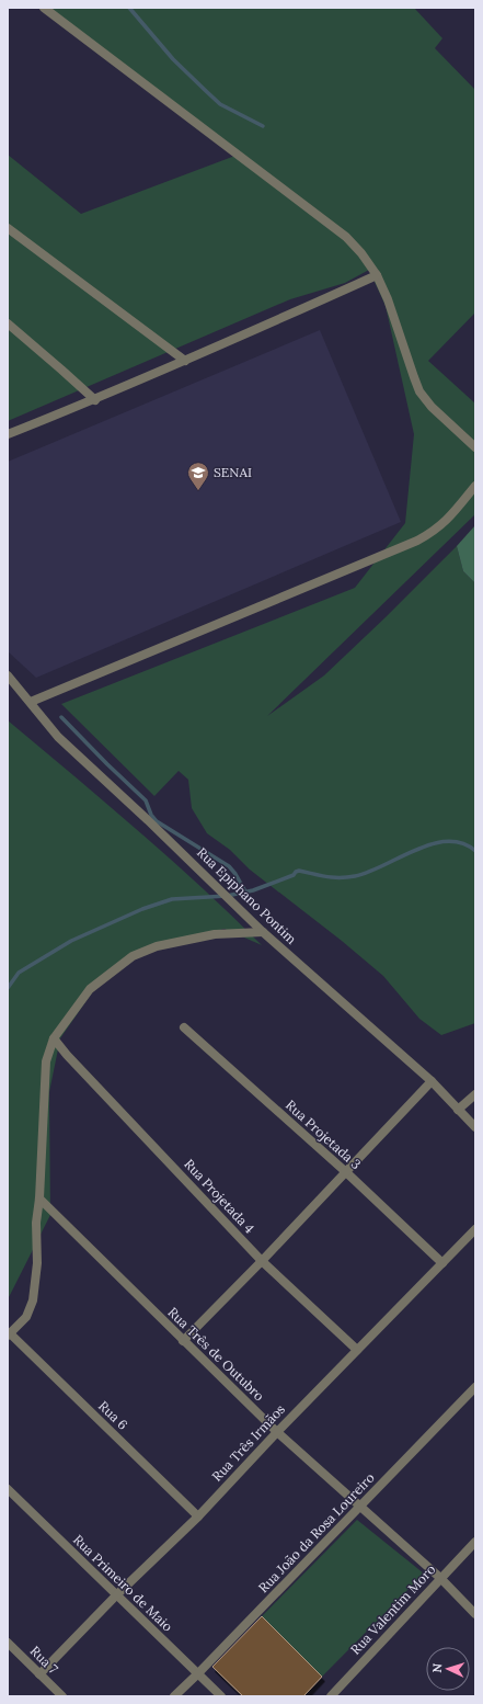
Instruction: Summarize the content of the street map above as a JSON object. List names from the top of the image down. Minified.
{"streets":{"street":["Rua Epiphano Pontim","Rua Projetada 3","Rua Projetada 4","Rua Três de Outubro","Rua 6","Rua Três Irmãos","Rua João da Rosa Loureiro","Rua Primeiro de Maio","Rua Valentim Moro","Rua 7"]},"crossings":[["Rua Projetada 3","Rua Três Irmãos"],["Rua Projetada 4","Rua Três Irmãos"],["Rua Três de Outubro","Rua Três Irmãos"],["Rua Três de Outubro","Rua João da Rosa Loureiro"],["Rua Três de Outubro","Rua Valentim Moro"],["Rua 6","Rua Três Irmãos"],["Rua Três Irmãos","Rua Primeiro de Maio"],["Rua Três Irmãos","Rua 7"],["Rua João da Rosa Loureiro","Rua Primeiro de Maio"]],"places":{"school or university":["SENAI"]},"north":"left"}
